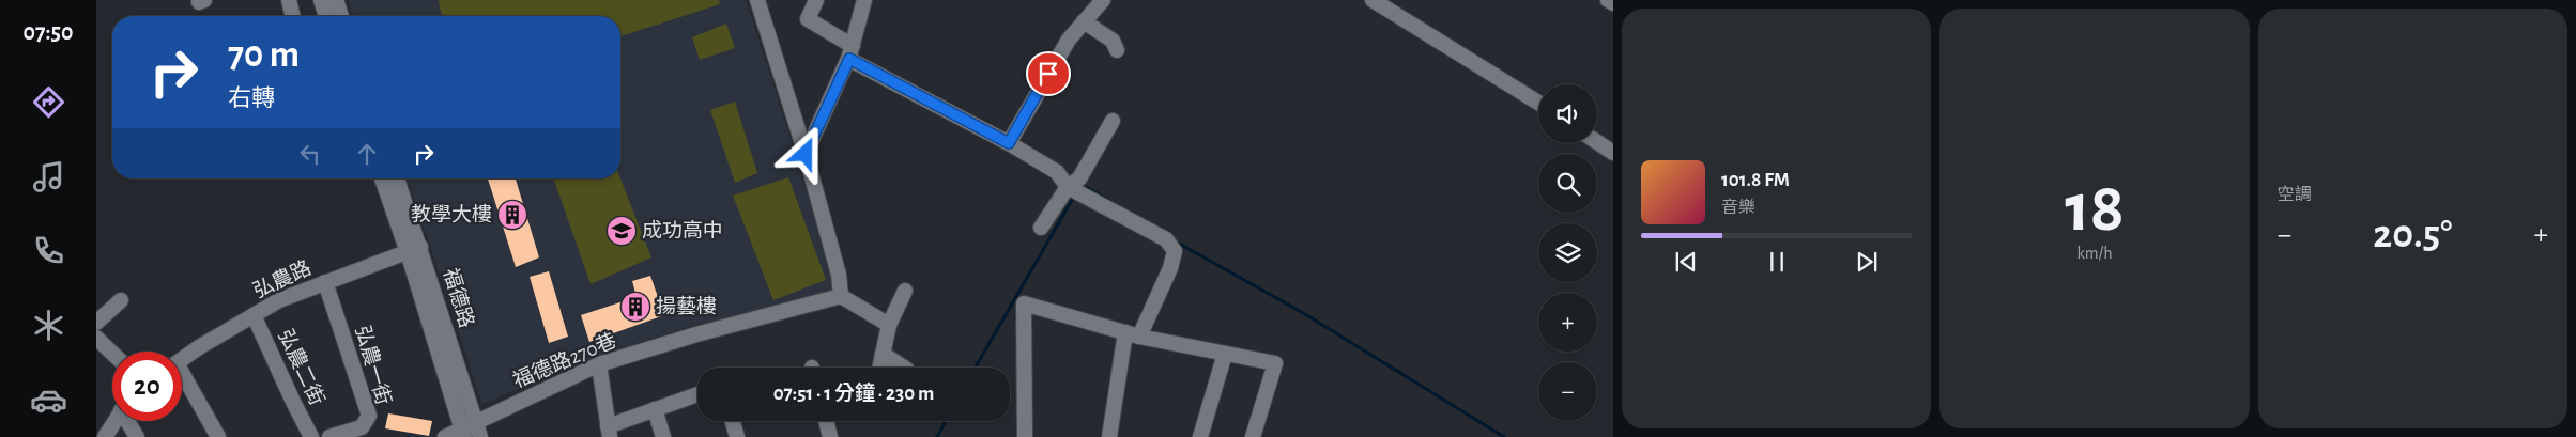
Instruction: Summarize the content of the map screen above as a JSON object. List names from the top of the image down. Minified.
{"streets":{"street":["弘農路","福德路","福德路270巷","弘農一街","弘農二街"]},"crossings":[["弘農路","福德路"],["弘農路","弘農一街"],["弘農路","弘農二街"],["福德路","福德路270巷"]],"places":{"building":["教學大樓","揚藝樓"],"school or university":["成功高中"]},"page":{"tabs":"07:50","tile":[["18","km/h"],"空調"],"turn":["70 m","右轉"],"map_buttons":["+","−"],"song":["101.8 FM","音樂"],"heat":["−","20.5°","+"],"limit":"20","trip":"07:51 · 1 分鐘 · 230 m"}}
